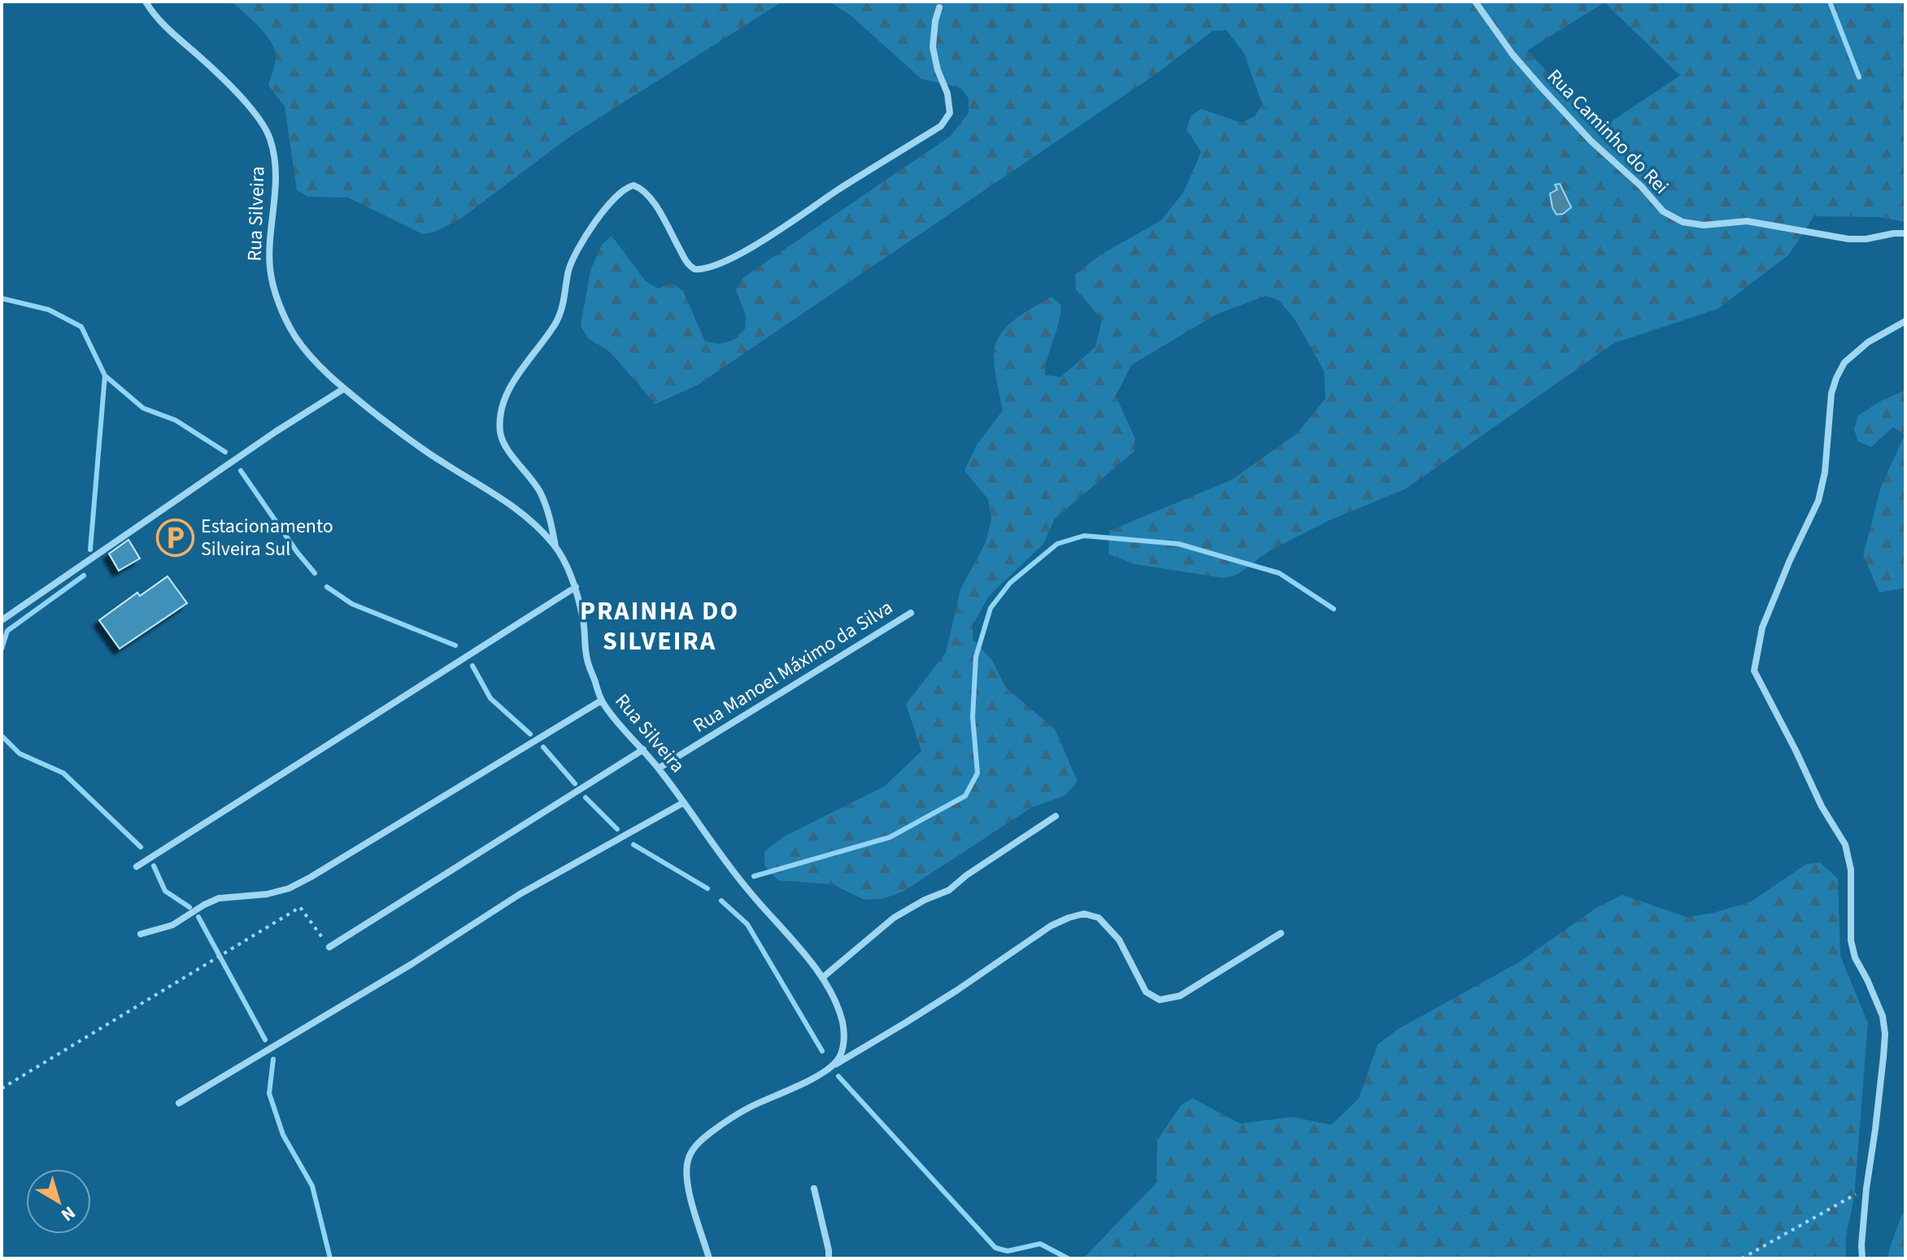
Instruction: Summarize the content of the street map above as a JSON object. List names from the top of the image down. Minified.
{"streets":{"street":["Rua Caminho do Rei","Rua Silveira","Rua Manoel Máximo da Silva"]},"crossings":[["Rua Silveira","Rua Manoel Máximo da Silva"]],"districts":["PRAINHA DO SILVEIRA"],"places":{"parking":["Estacionamento Silveira Sul"]},"north":"bottom right"}
